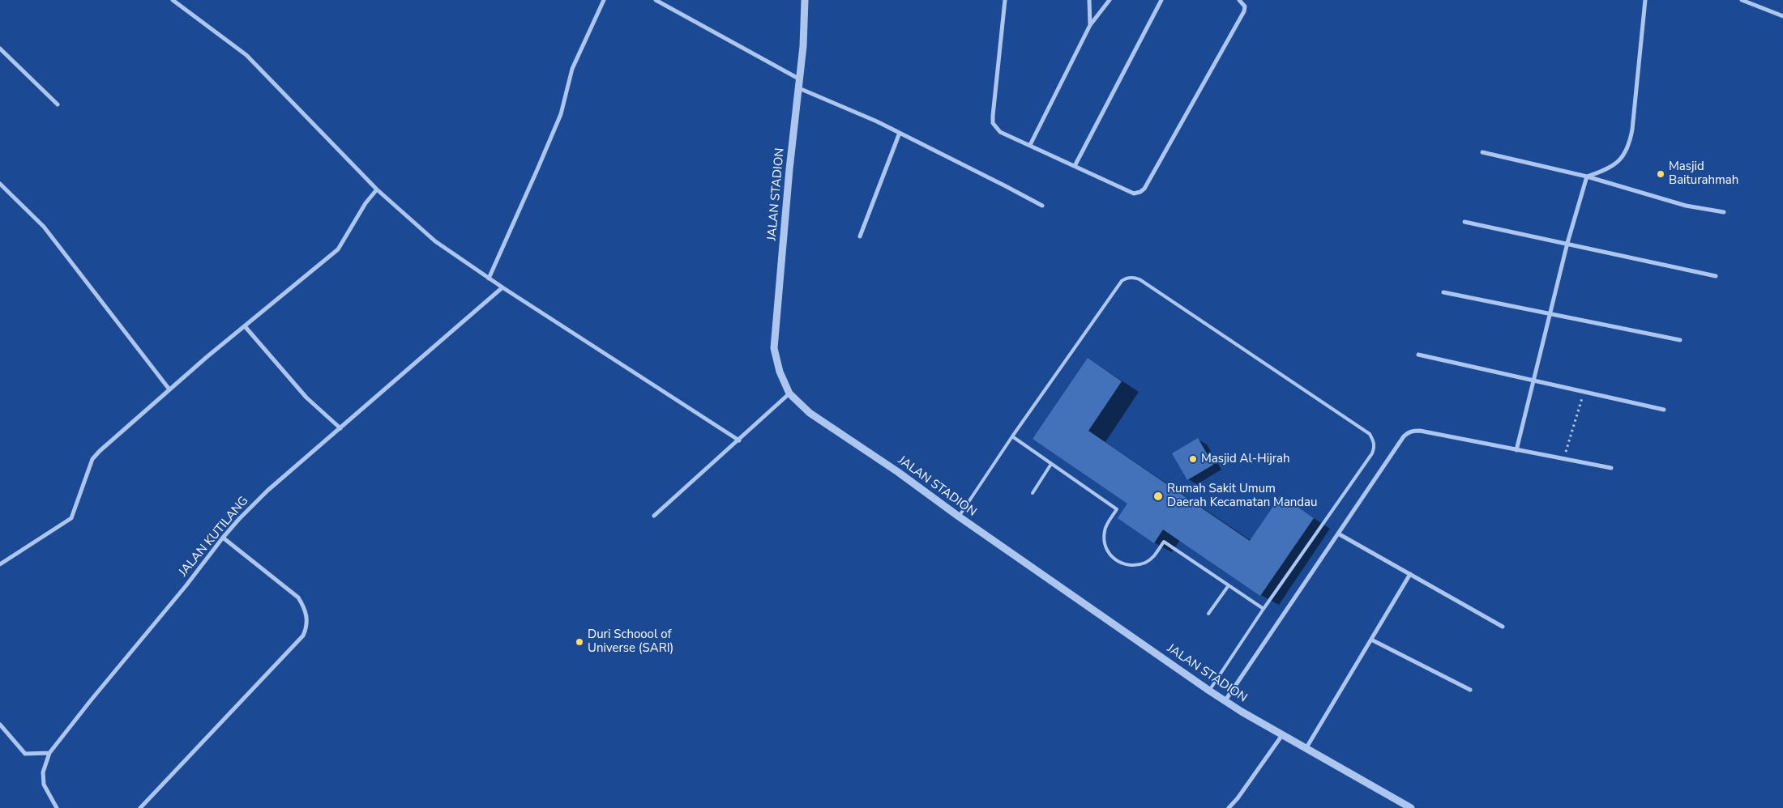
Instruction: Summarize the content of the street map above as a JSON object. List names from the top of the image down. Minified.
{"streets":{"street":["JALAN STADION","JALAN KUTILANG"]},"places":["Masjid Baiturahmah","Masjid Al-Hijrah","Rumah Sakit Umum Daerah Kecamatan Mandau","Duri Schoool of Universe (SARI)"]}
